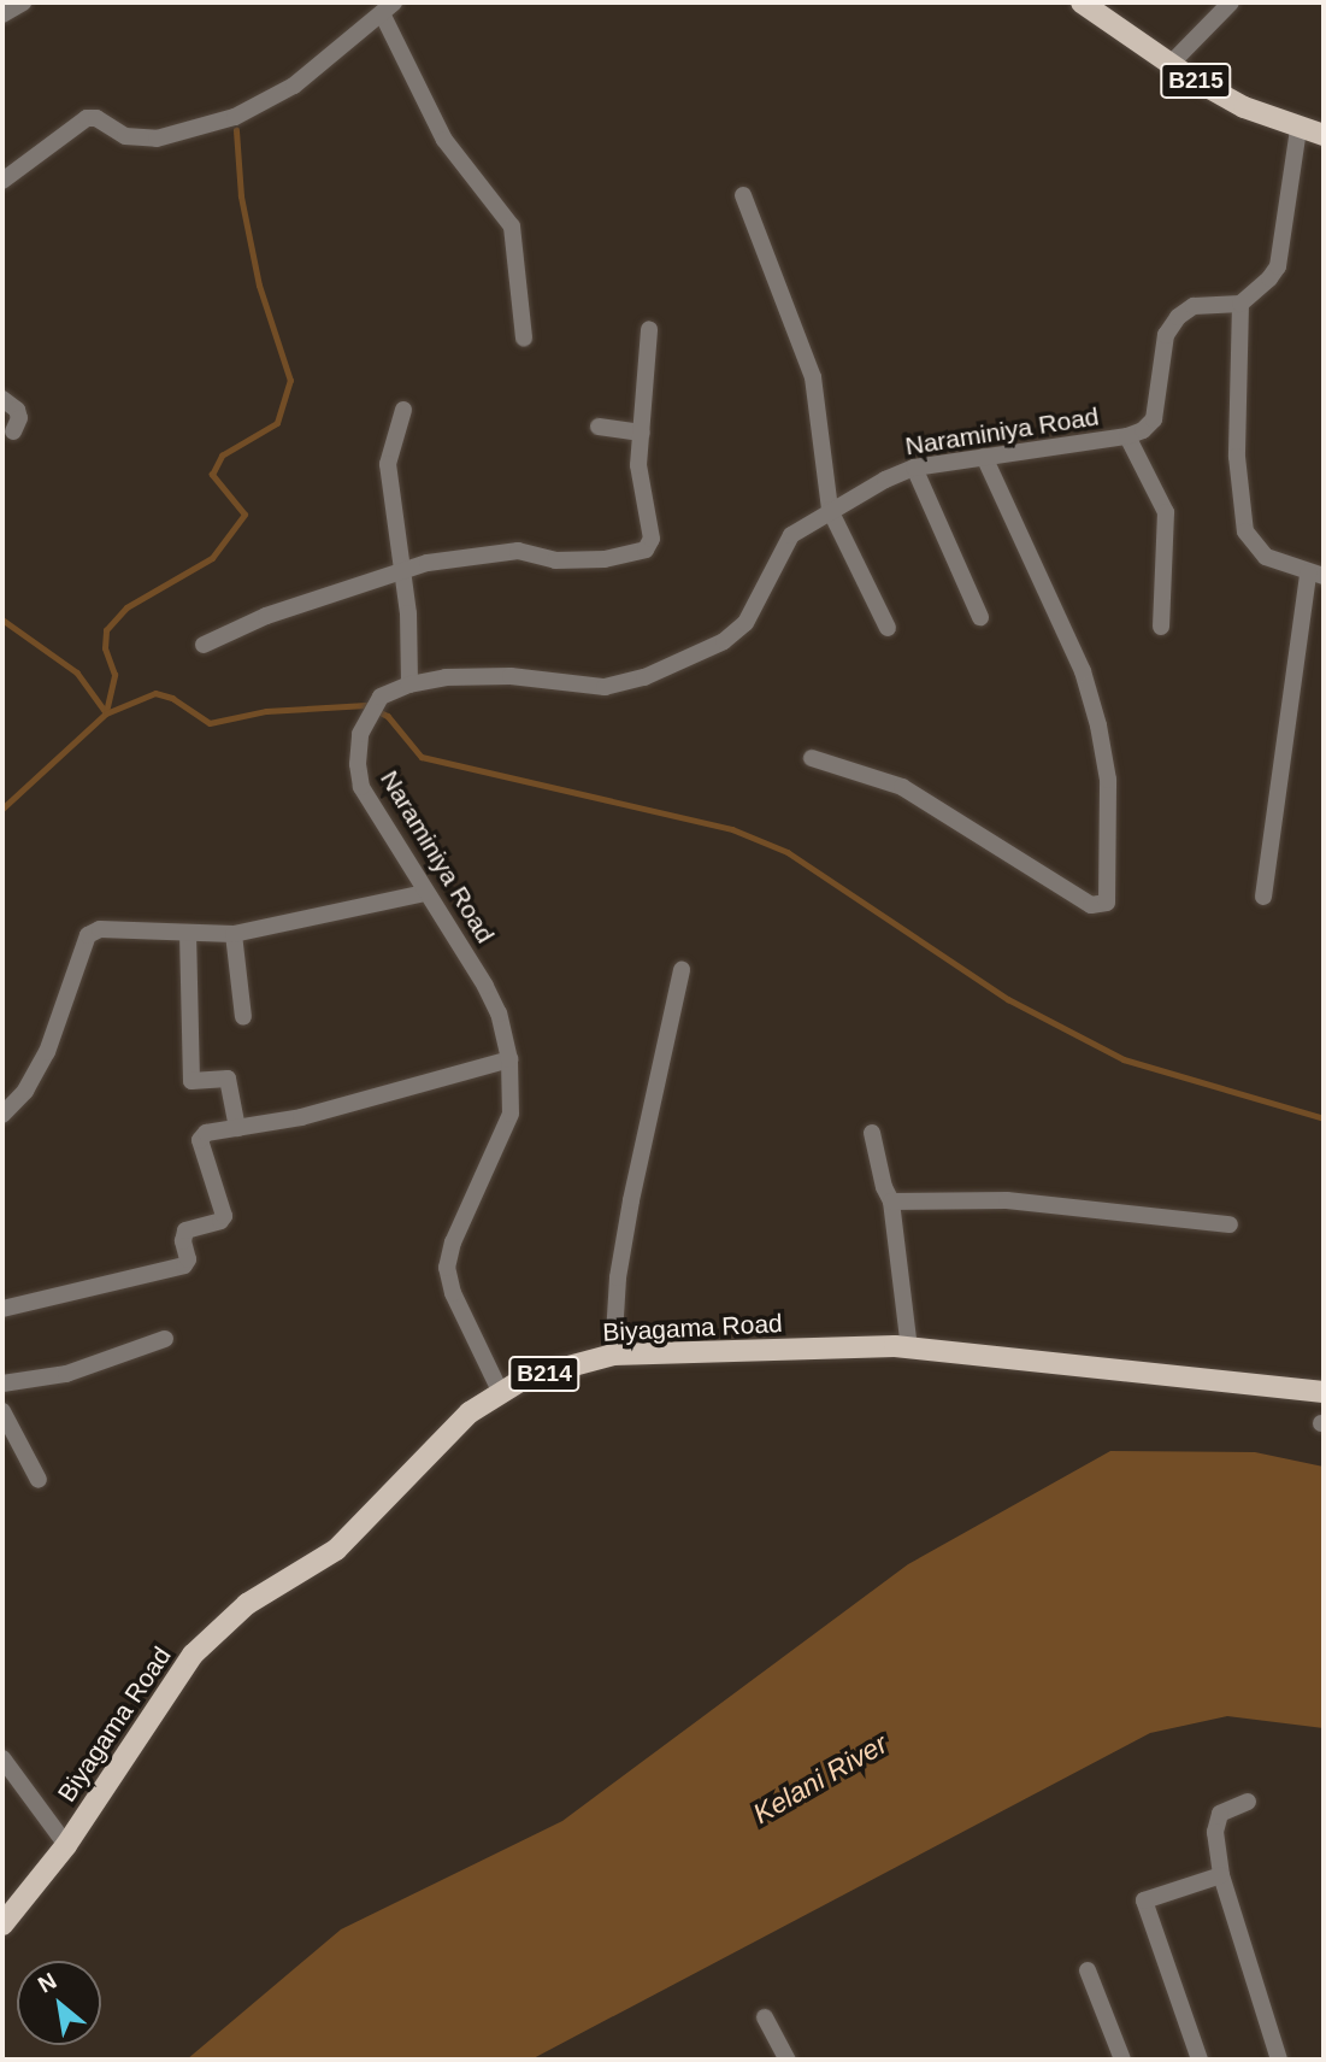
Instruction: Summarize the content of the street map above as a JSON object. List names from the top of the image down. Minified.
{"streets":{"main road":["B215","Biyagama Road","B214"],"street":["Naraminiya Road"]},"crossings":[["Naraminiya Road","Biyagama Road"]],"water":["Kelani River"],"north":"top left"}
